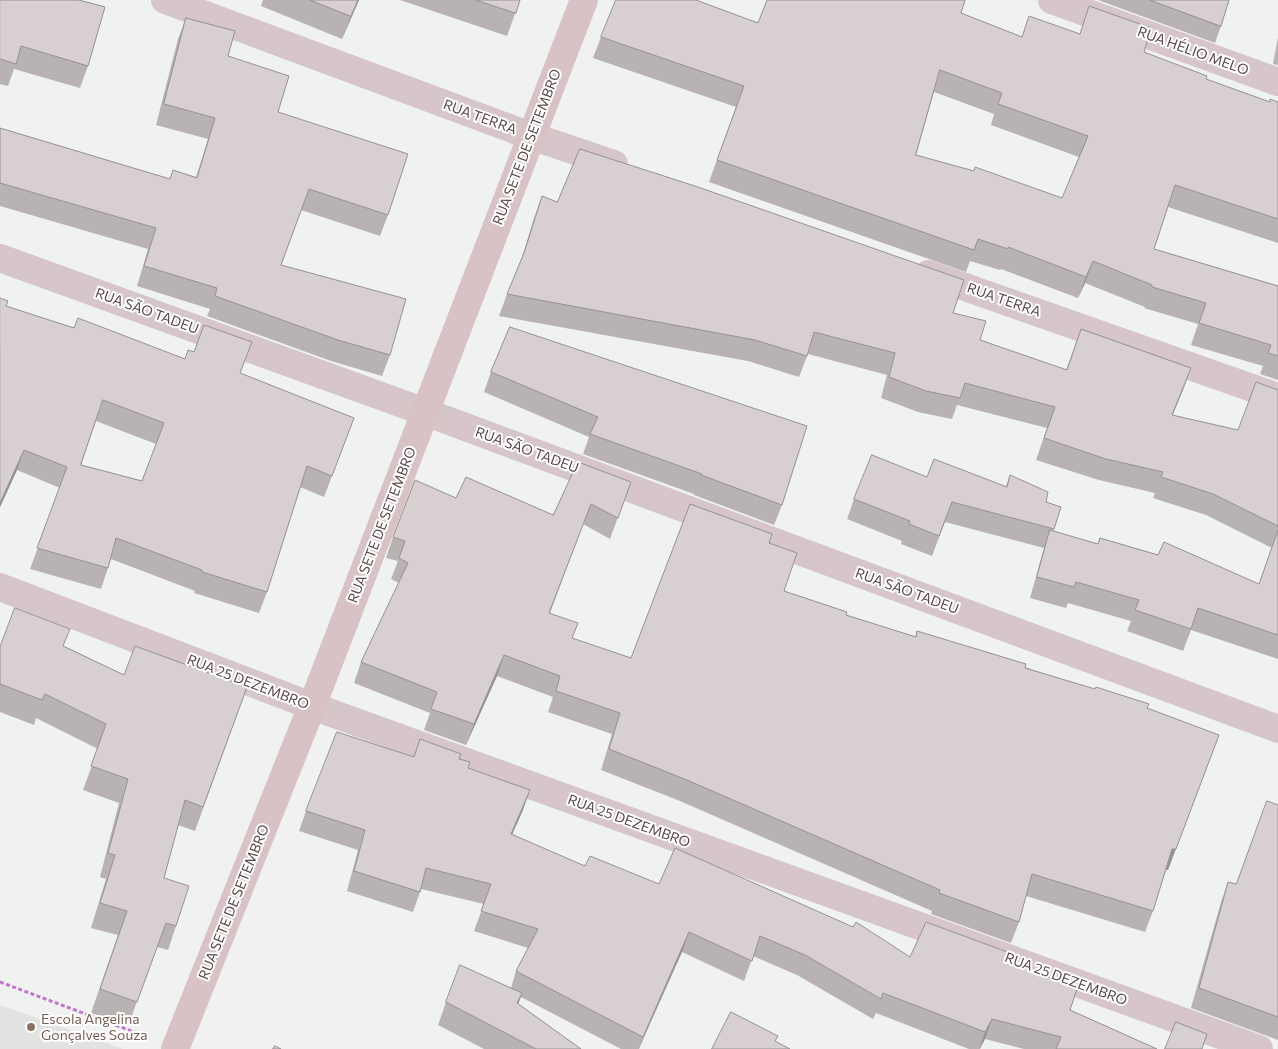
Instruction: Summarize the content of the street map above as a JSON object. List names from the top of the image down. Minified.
{"streets":{"street":["RUA HÉLIO MELO","RUA TERRA","RUA SETE DE SETEMBRO","RUA SÃO TADEU","RUA 25 DEZEMBRO"]},"crossings":[["RUA TERRA","RUA SETE DE SETEMBRO"],["RUA SETE DE SETEMBRO","RUA SÃO TADEU"],["RUA SETE DE SETEMBRO","RUA 25 DEZEMBRO"]],"places":["Escola Angelina Gonçalves Souza"]}
